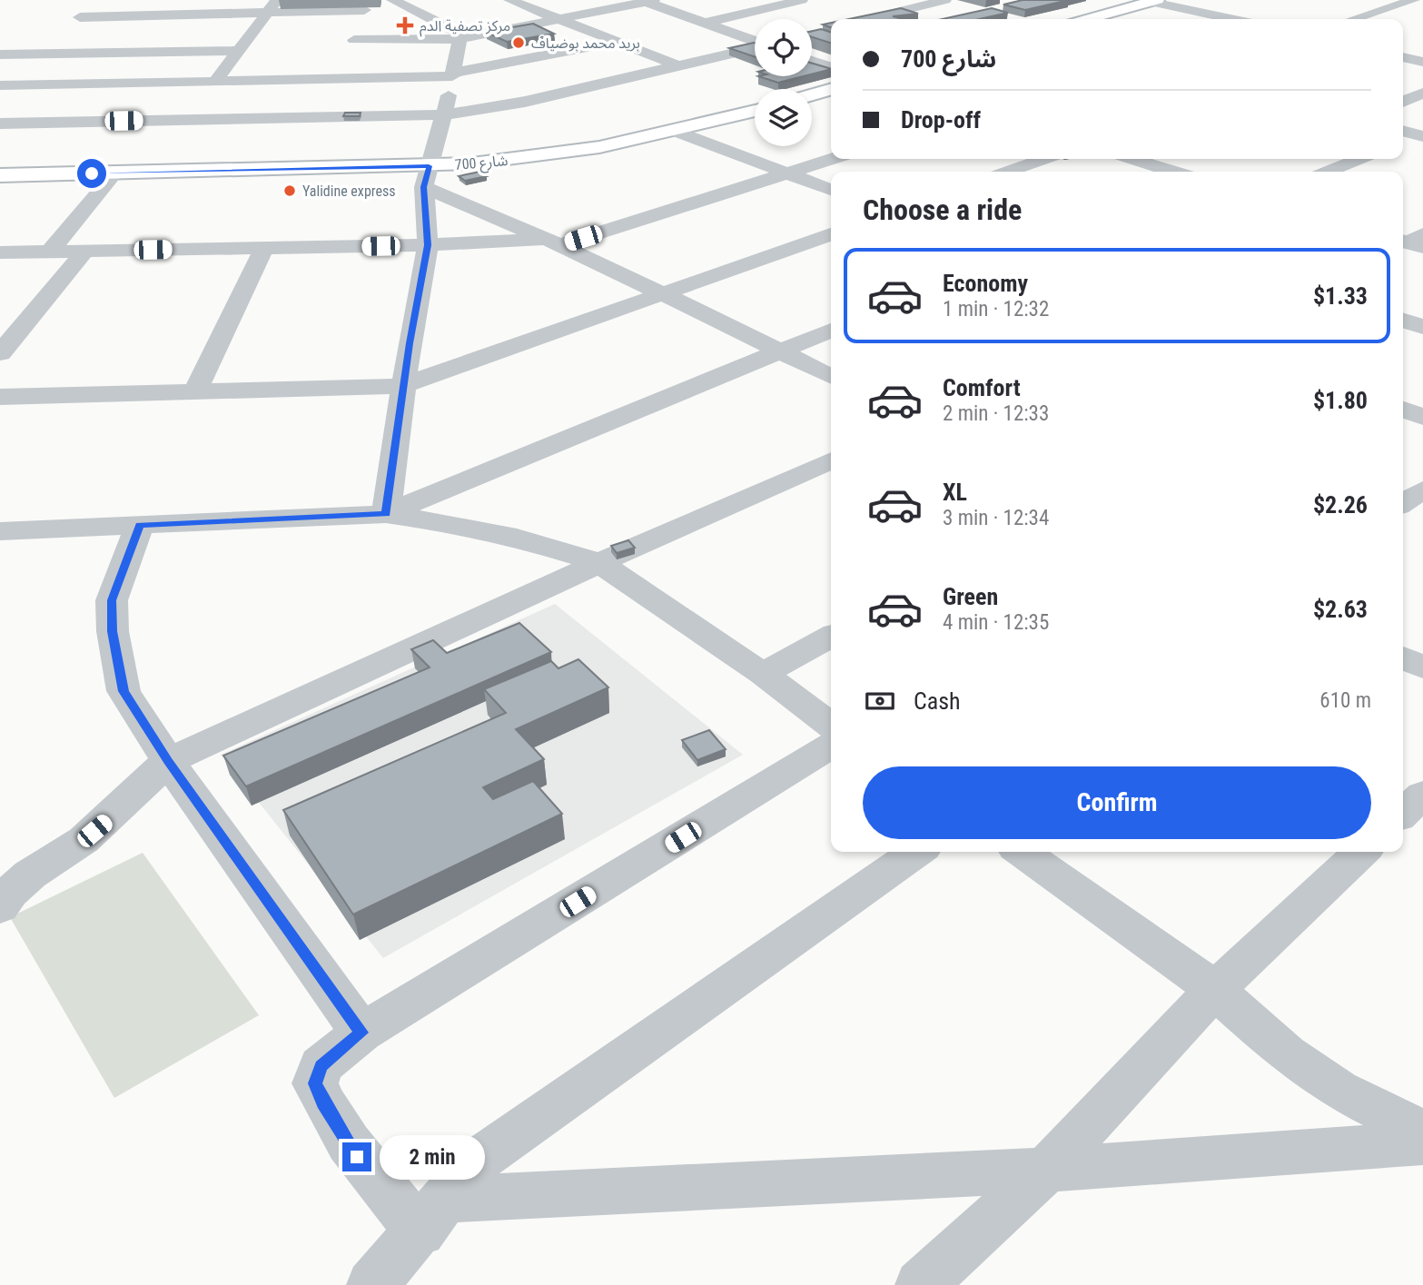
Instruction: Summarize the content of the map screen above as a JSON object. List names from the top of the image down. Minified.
{"streets":{"main road":["شارع 700"]},"places":{"health":["مركز تصفية الدم"],"other":["بريد محمد بوضياف","Yalidine express"]},"page":{"banner":["شارع 700","Drop-off"],"heading":"Choose a ride","list":[{"name":"Economy","note":"1 min · 12:32","value":"$1.33"},{"name":"Comfort","note":"2 min · 12:33","value":"$1.80"},{"name":"XL","note":"3 min · 12:34","value":"$2.26"},{"name":"Green","note":"4 min · 12:35","value":"$2.63"}],"pay":["Cash","610 m"],"buttons":"Confirm","bubble":"2 min"}}
